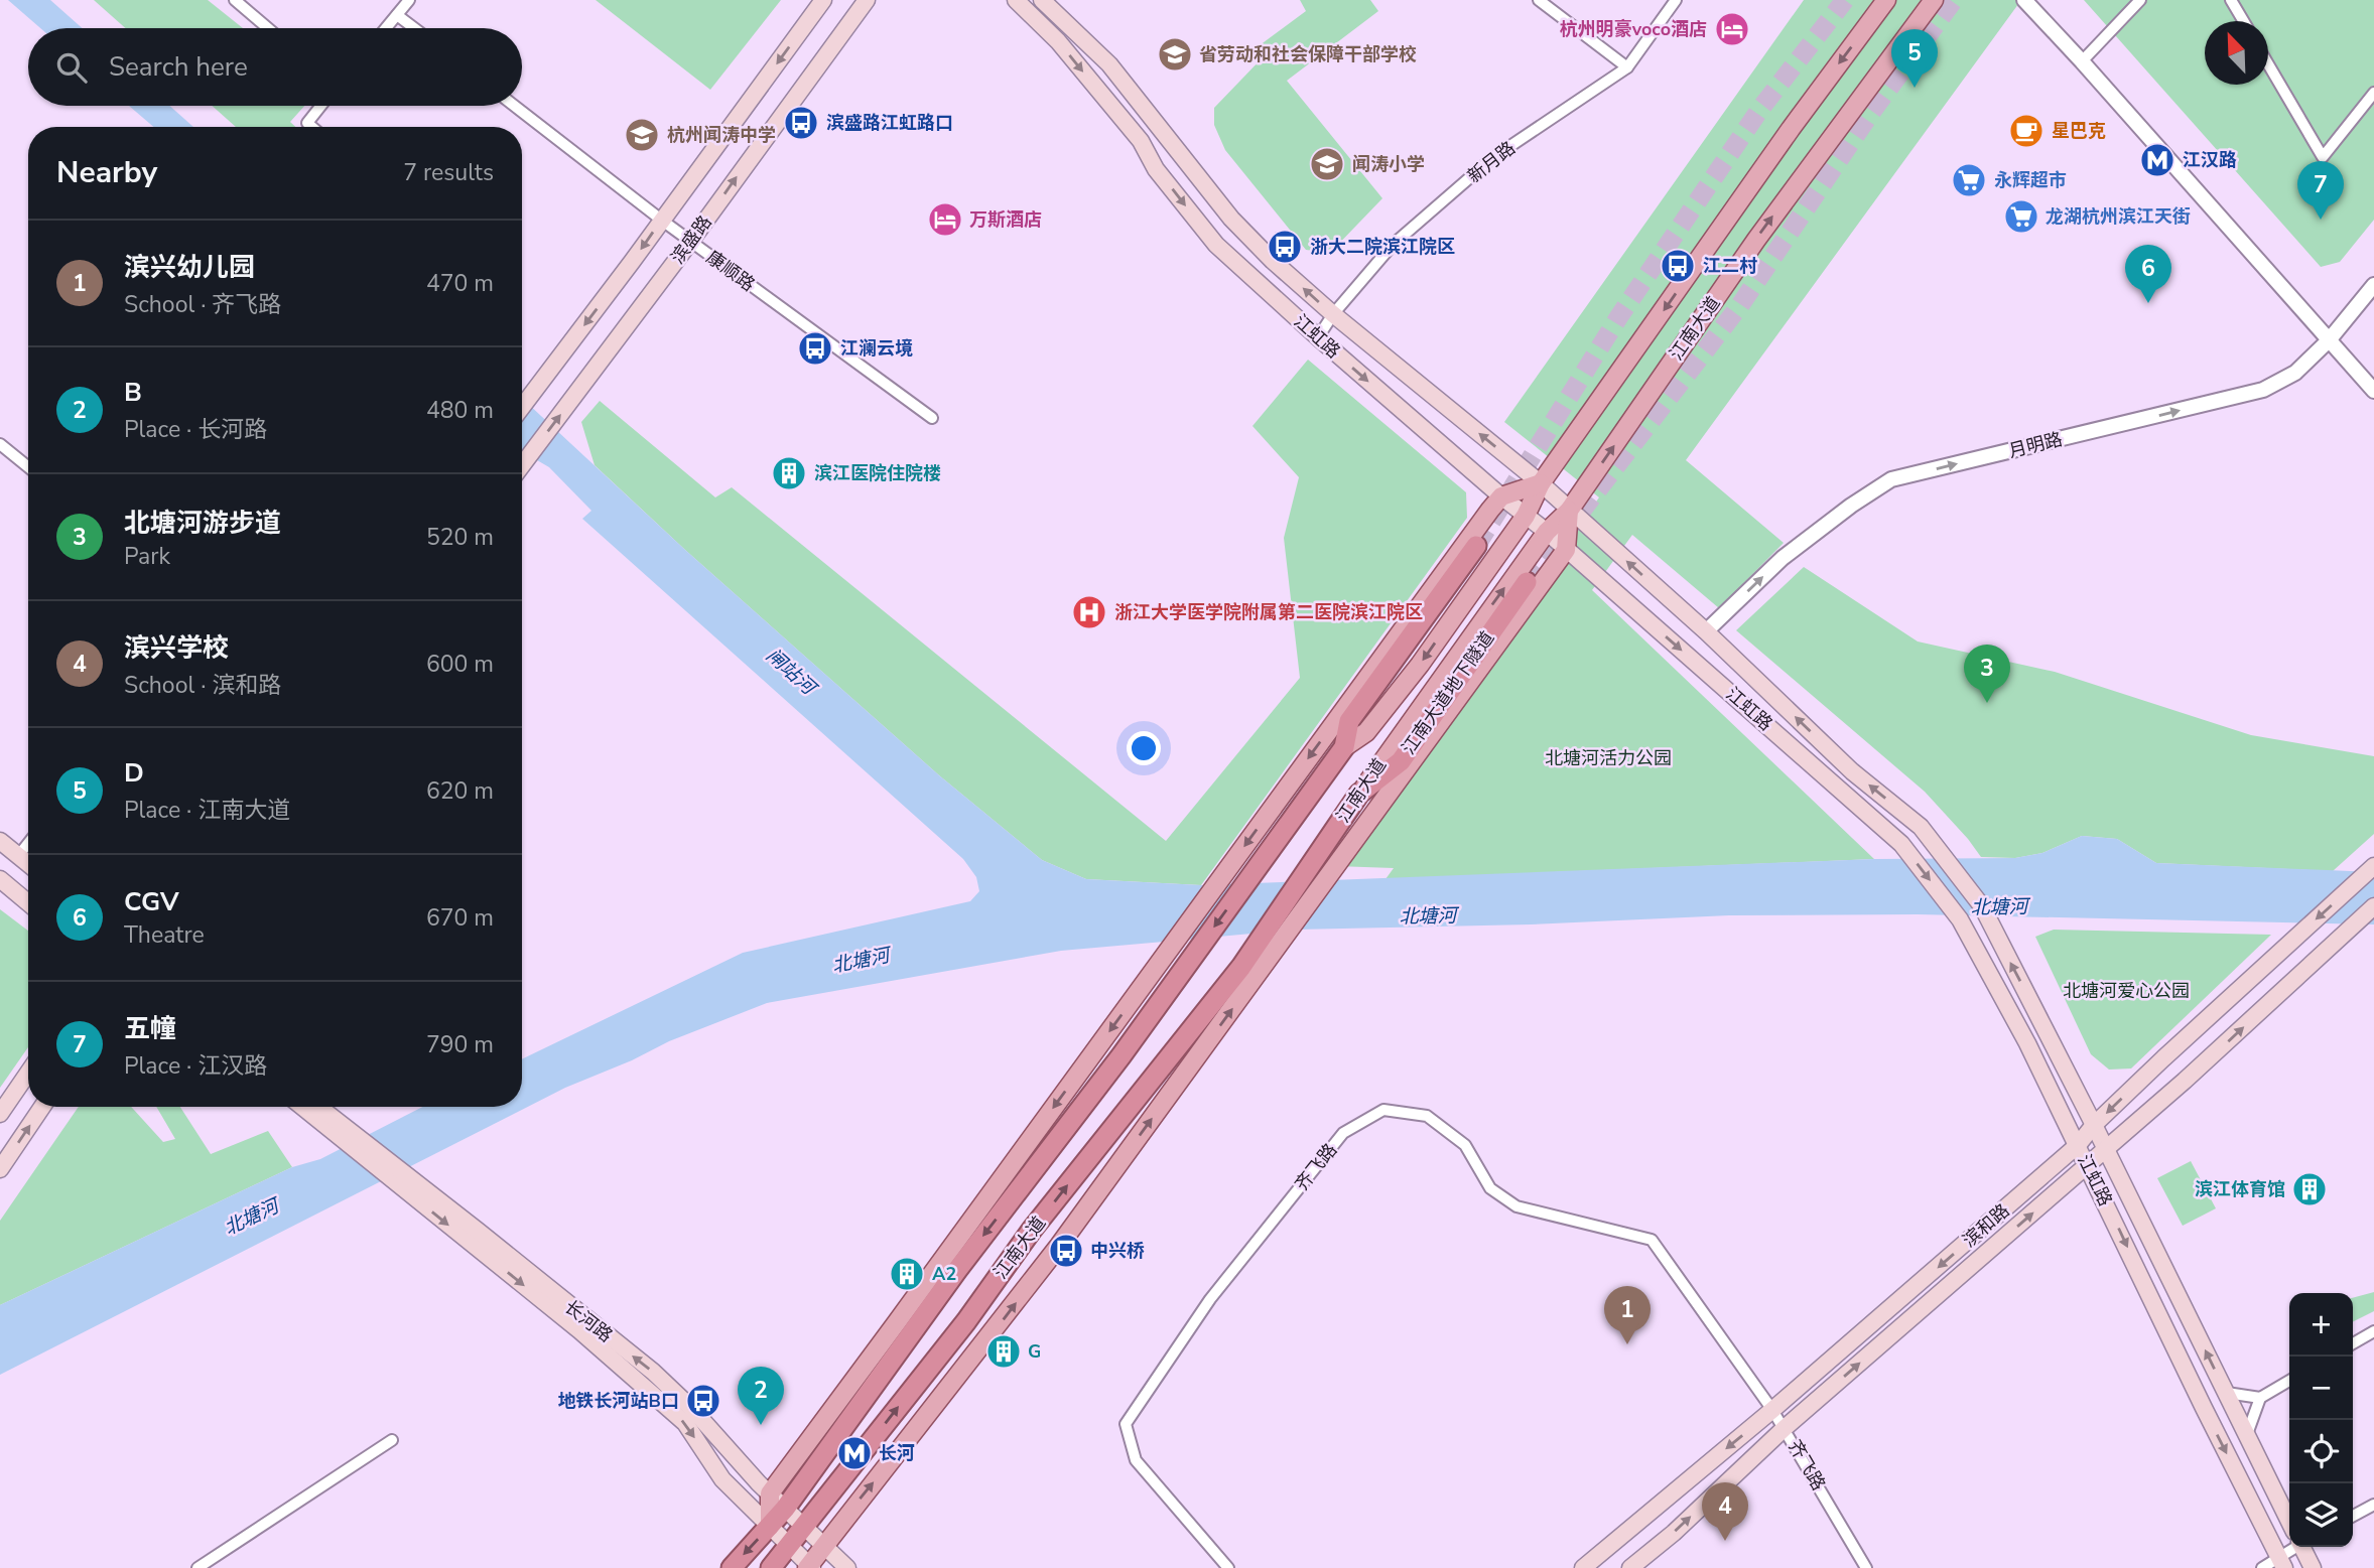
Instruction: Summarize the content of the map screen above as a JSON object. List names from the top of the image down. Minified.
{"streets":{"highway":["江南大道","江南大道地下隧道"],"main road":["滨盛路","江虹路","滨和路","长河路"],"street":["新月路","康顺路","月明路","齐飞路"]},"crossings":[["新月路","江虹路"],["滨盛路","康顺路"],["江南大道","江虹路"],["江南大道","江南大道地下隧道"],["江南大道","长河路"],["江虹路","月明路"],["江虹路","滨和路"],["齐飞路","滨和路"]],"one_way":["月明路"],"water":["闸站河","北塘河"],"parks":["北塘河活力公园","北塘河爱心公园"],"places":{"hotel":["杭州明豪voco酒店","万斯酒店"],"school or university":["省劳动和社会保障干部学校","杭州闻涛中学","闻涛小学"],"bus stop":["滨盛路江虹路口","浙大二院滨江院区","江二村","江澜云境","中兴桥","地铁长河站B口"],"cafe":["星巴克"],"metro station":["江汉路","长河"],"supermarket":["永辉超市","龙湖杭州滨江天街"],"building":["滨江医院住院楼","滨江体育馆","A2","G"],"hospital":["浙江大学医学院附属第二医院滨江院区"]},"north":"top left","page":{"search":"Search here","pins":["5","7","6","3","1","2","4"],"heading":["Nearby","7 results"],"list":[{"mark":"1","name":"滨兴幼儿园","note":"School · 齐飞路","value":"470 m"},{"mark":"2","name":"B","note":"Place · 长河路","value":"480 m"},{"mark":"3","name":"北塘河游步道","note":"Park","value":"520 m"},{"mark":"4","name":"滨兴学校","note":"School · 滨和路","value":"600 m"},{"mark":"5","name":"D","note":"Place · 江南大道","value":"620 m"},{"mark":"6","name":"CGV","note":"Theatre","value":"670 m"},{"mark":"7","name":"五幢","note":"Place · 江汉路","value":"790 m"}],"map_buttons":["+","−"]}}
